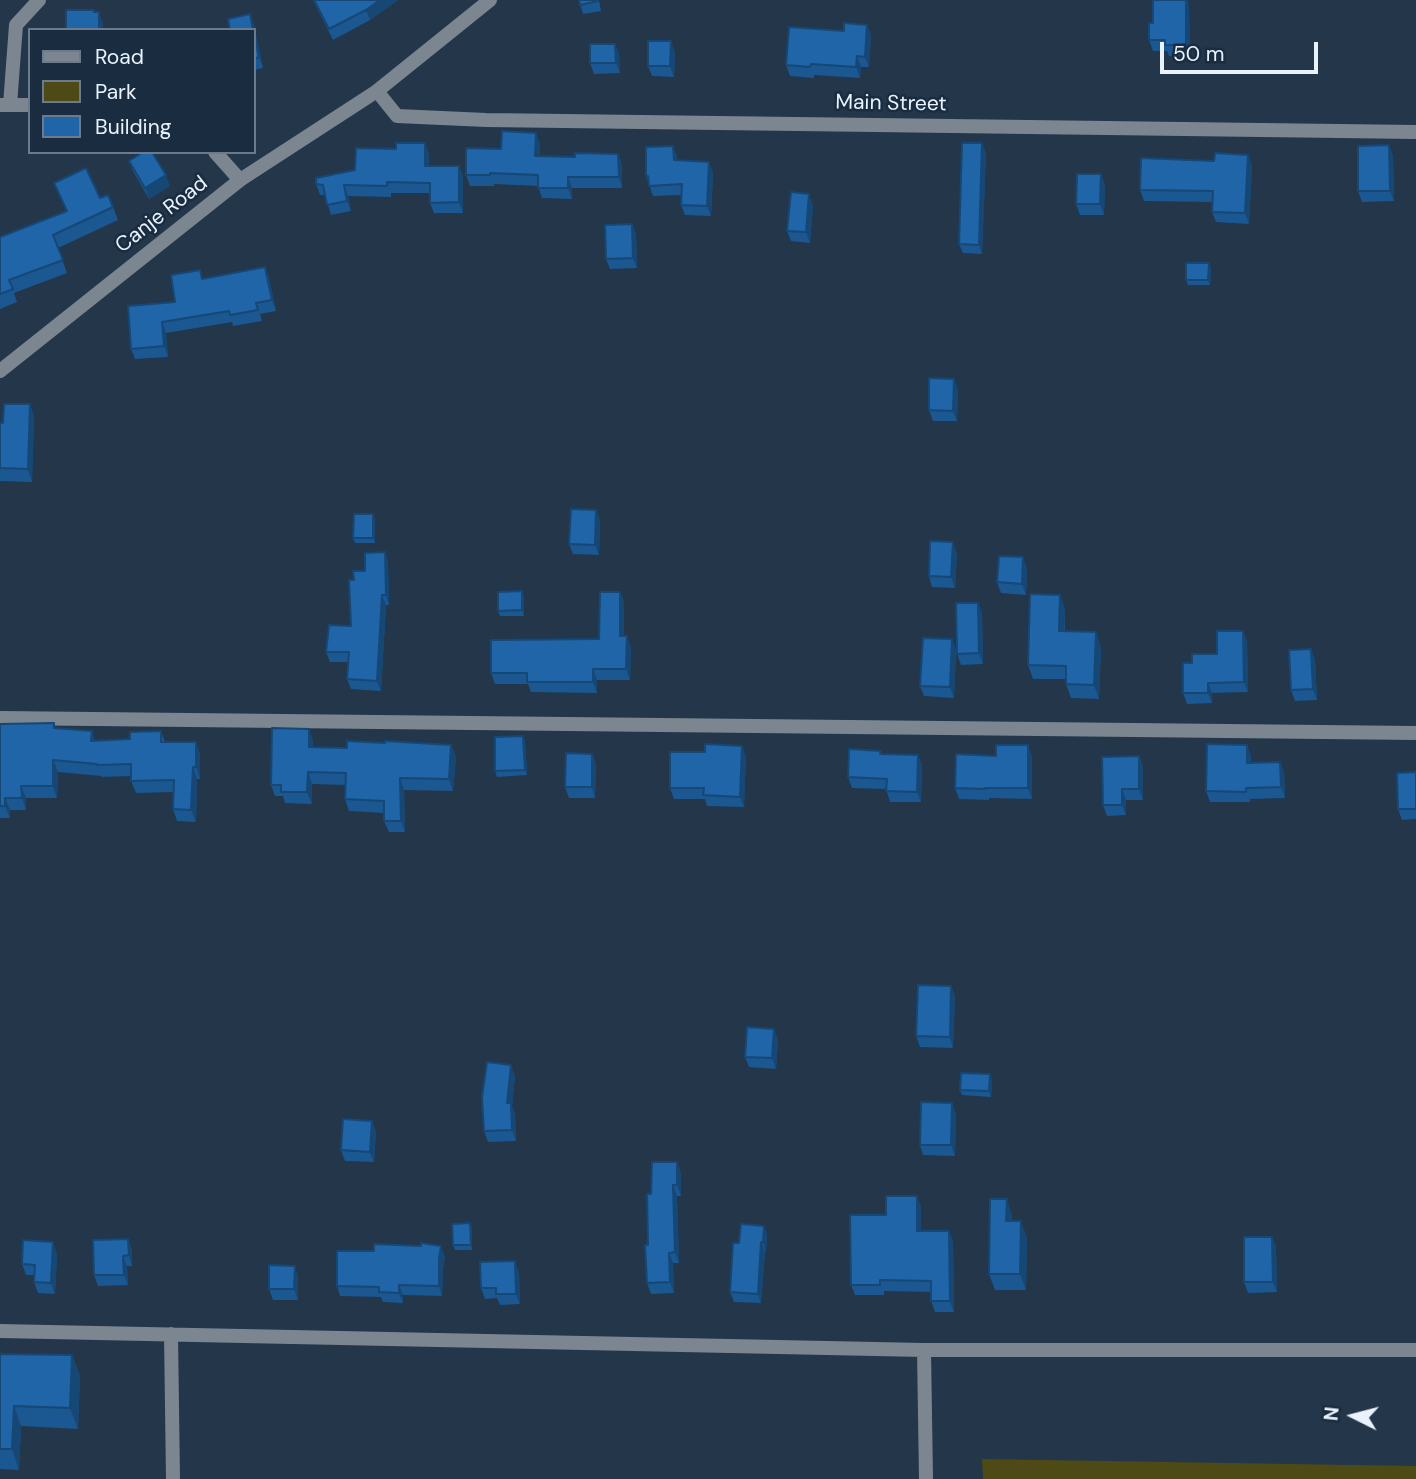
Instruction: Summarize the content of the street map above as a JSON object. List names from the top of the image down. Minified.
{"streets":{"street":["Main Street","Canje Road"]},"crossings":[["Main Street","Canje Road"]],"legend":["Road","Park","Building"],"scale_bar":"50 m","north":"left"}
